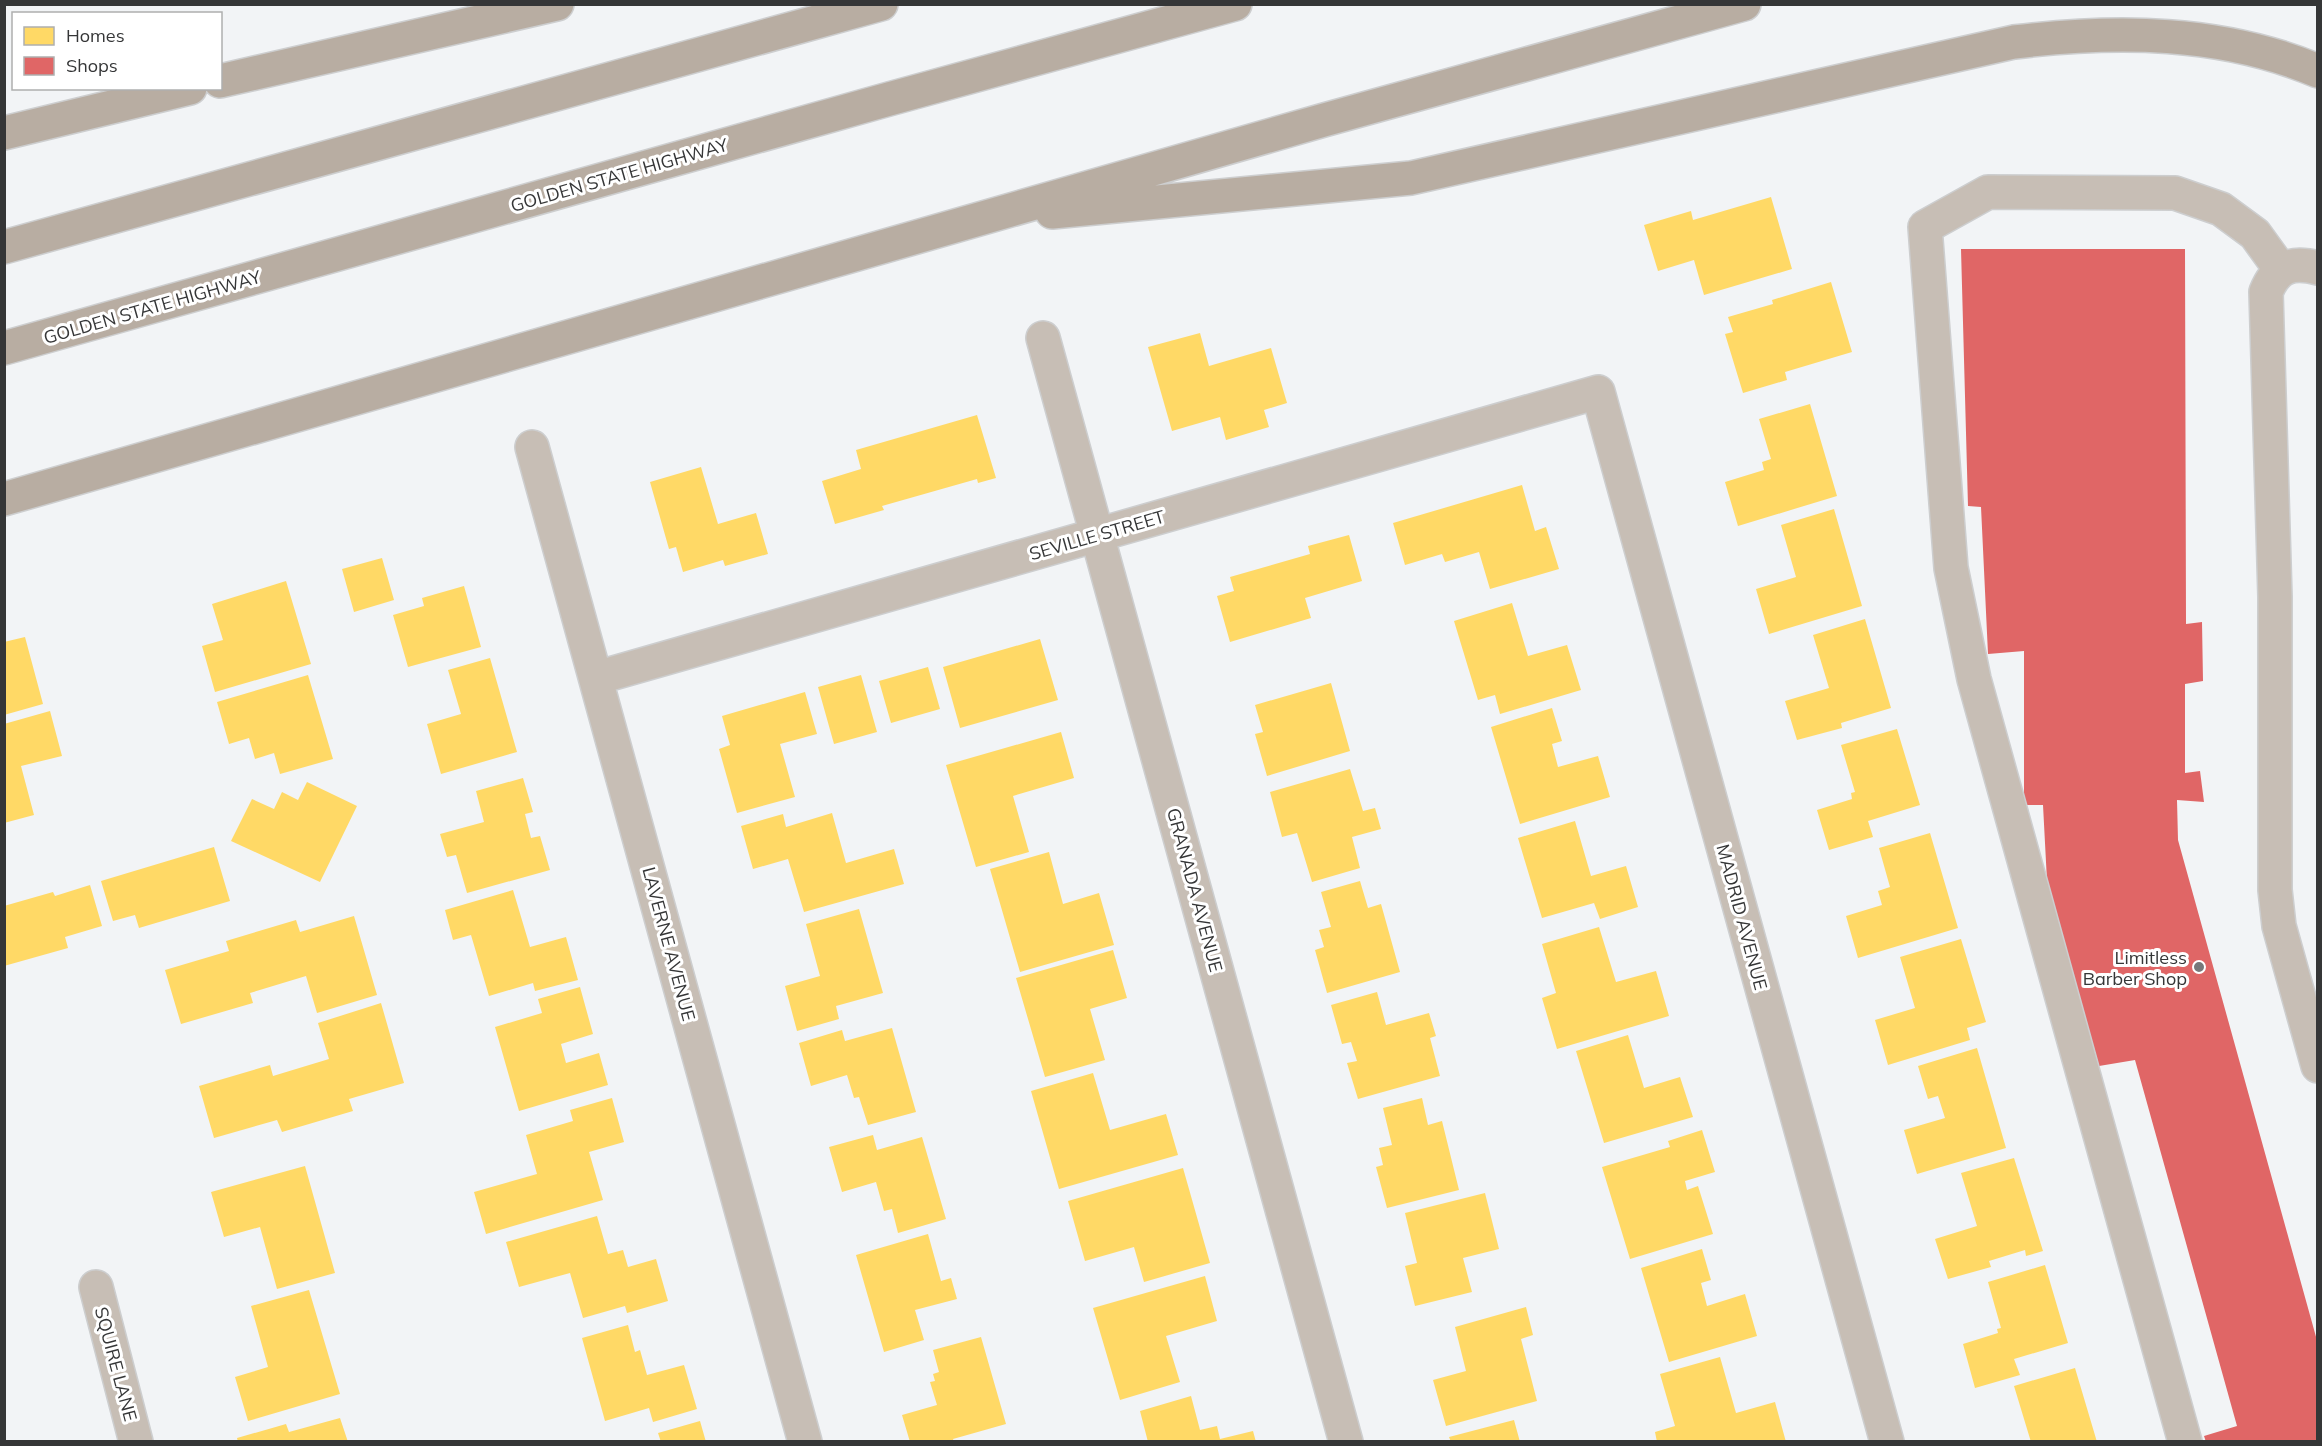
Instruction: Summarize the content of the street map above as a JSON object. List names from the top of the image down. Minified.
{"streets":{"highway":["GOLDEN STATE HIGHWAY"],"street":["SEVILLE STREET","GRANADA AVENUE","MADRID AVENUE","LAVERNE AVENUE","SQUIRE LANE"]},"crossings":[["SEVILLE STREET","GRANADA AVENUE"],["SEVILLE STREET","MADRID AVENUE"],["SEVILLE STREET","LAVERNE AVENUE"]],"places":["Limitless Barber Shop"],"legend":["Homes","Shops"]}
